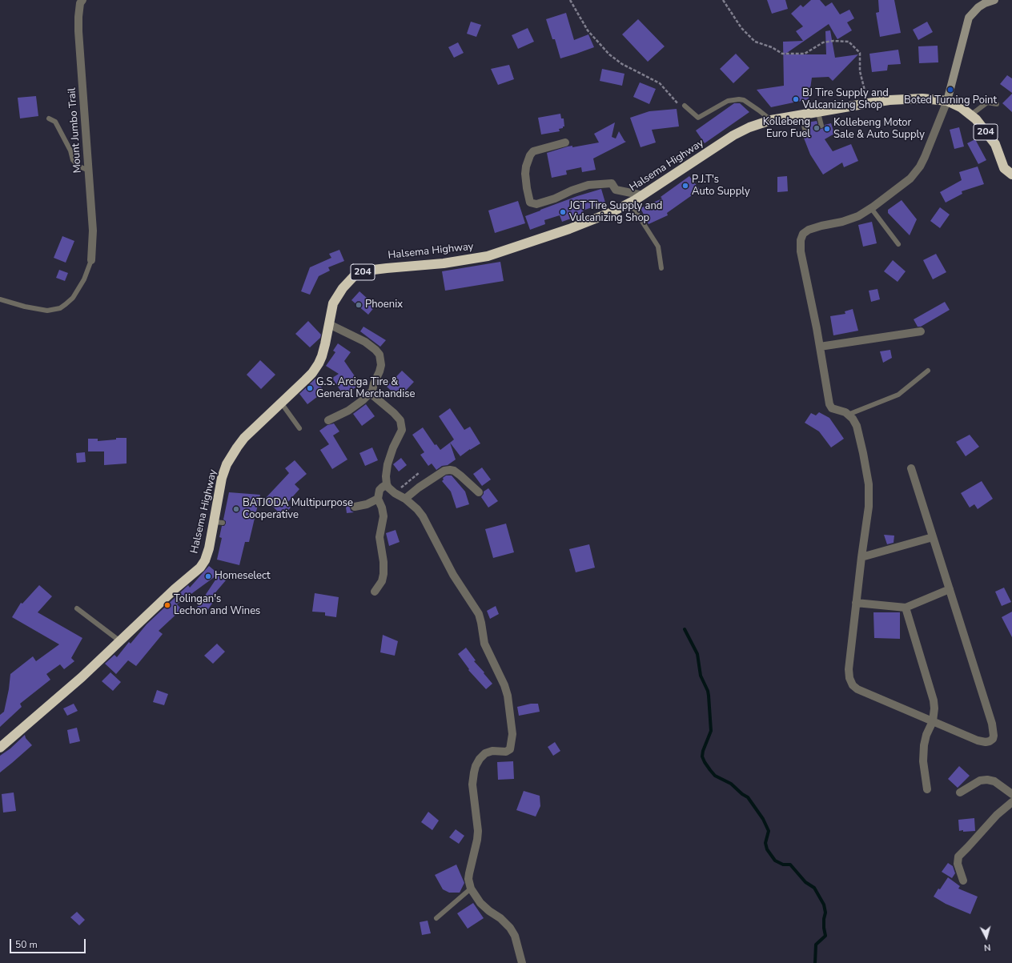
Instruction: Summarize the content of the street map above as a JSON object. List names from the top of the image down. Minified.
{"streets":{"highway":["204","Halsema Highway"],"street":["Mount Jumbo Trail"]},"places":["Boted Turning Point","BJ Tire Supply and Vulcanizing Shop","Kollebeng Euro Fuel","Kollebeng Motor Sale & Auto Supply","P.J.T's Auto Supply","JGT Tire Supply and Vulcanizing Shop","Phoenix","G.S. Arciga Tire & General Merchandise","BATJODA Multipurpose Cooperative","Homeselect","Tolingan's Lechon and Wines"],"scale_bar":"50 m","north":"bottom"}
